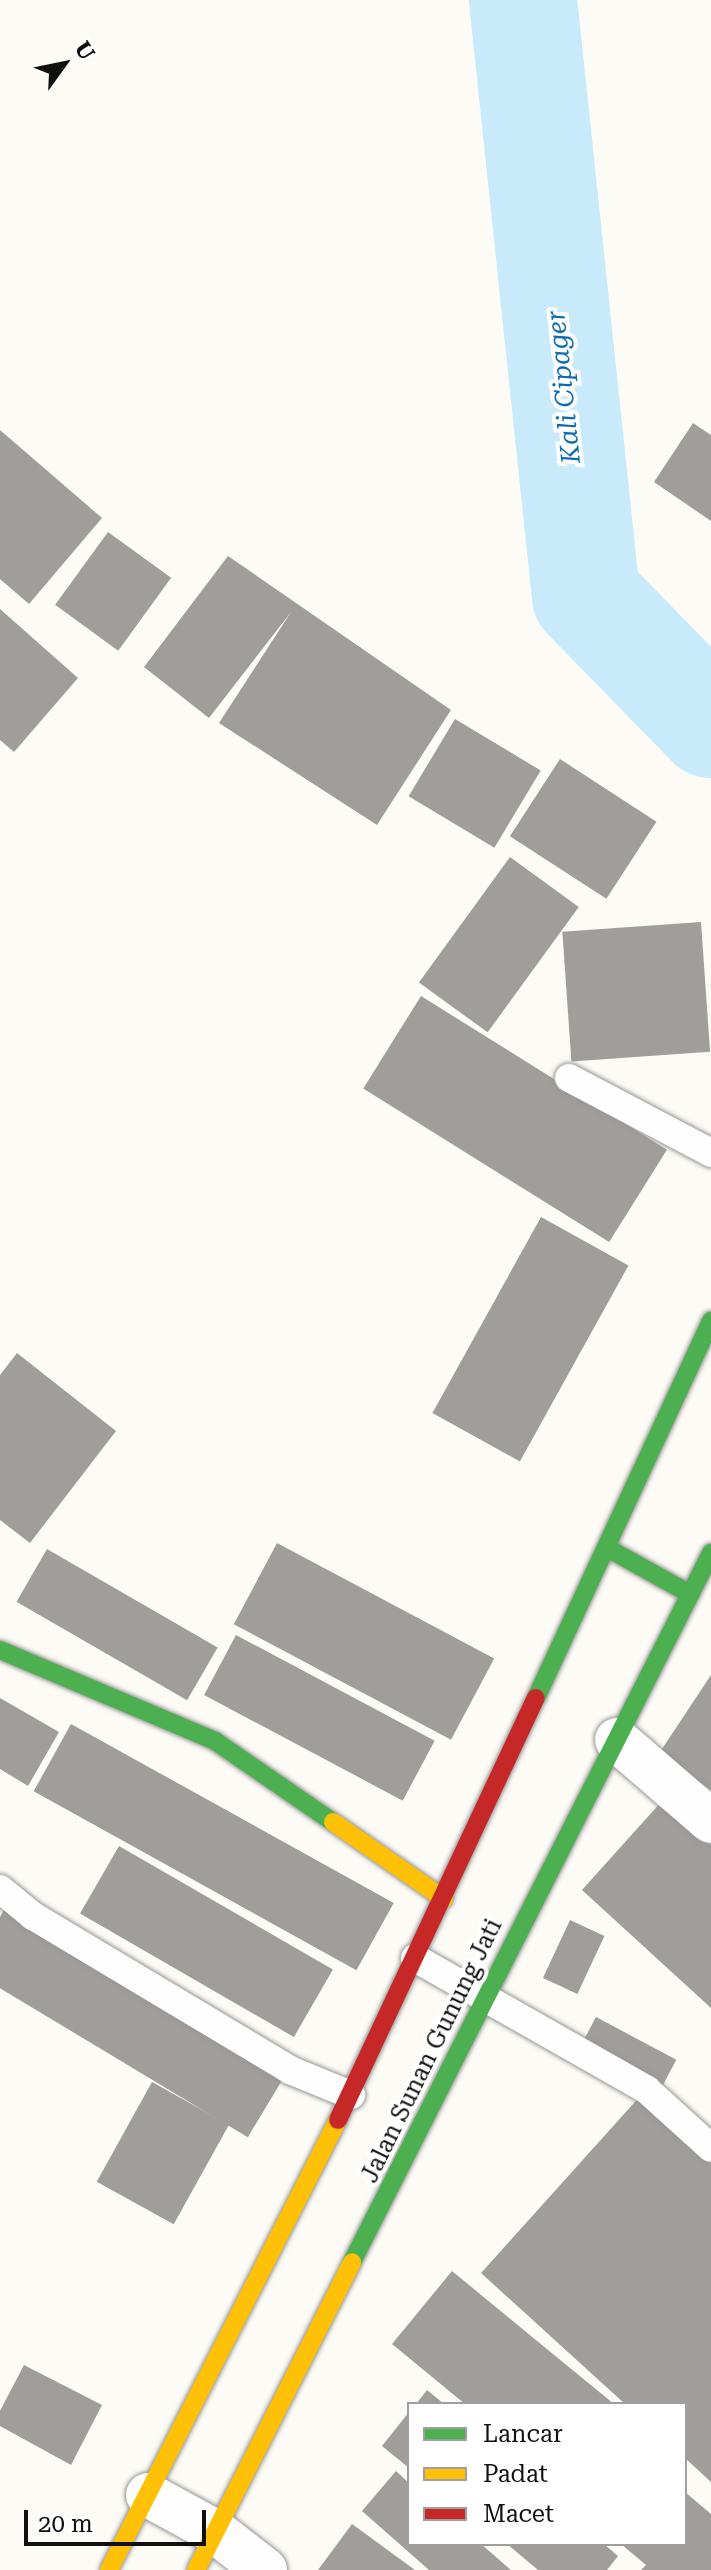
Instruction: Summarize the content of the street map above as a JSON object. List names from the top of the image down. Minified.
{"streets":{"main road":["Jalan Sunan Gunung Jati"]},"water":["Kali Cipager"],"legend":["Lancar","Padat","Macet"],"scale_bar":"20 m","north":"top right"}
